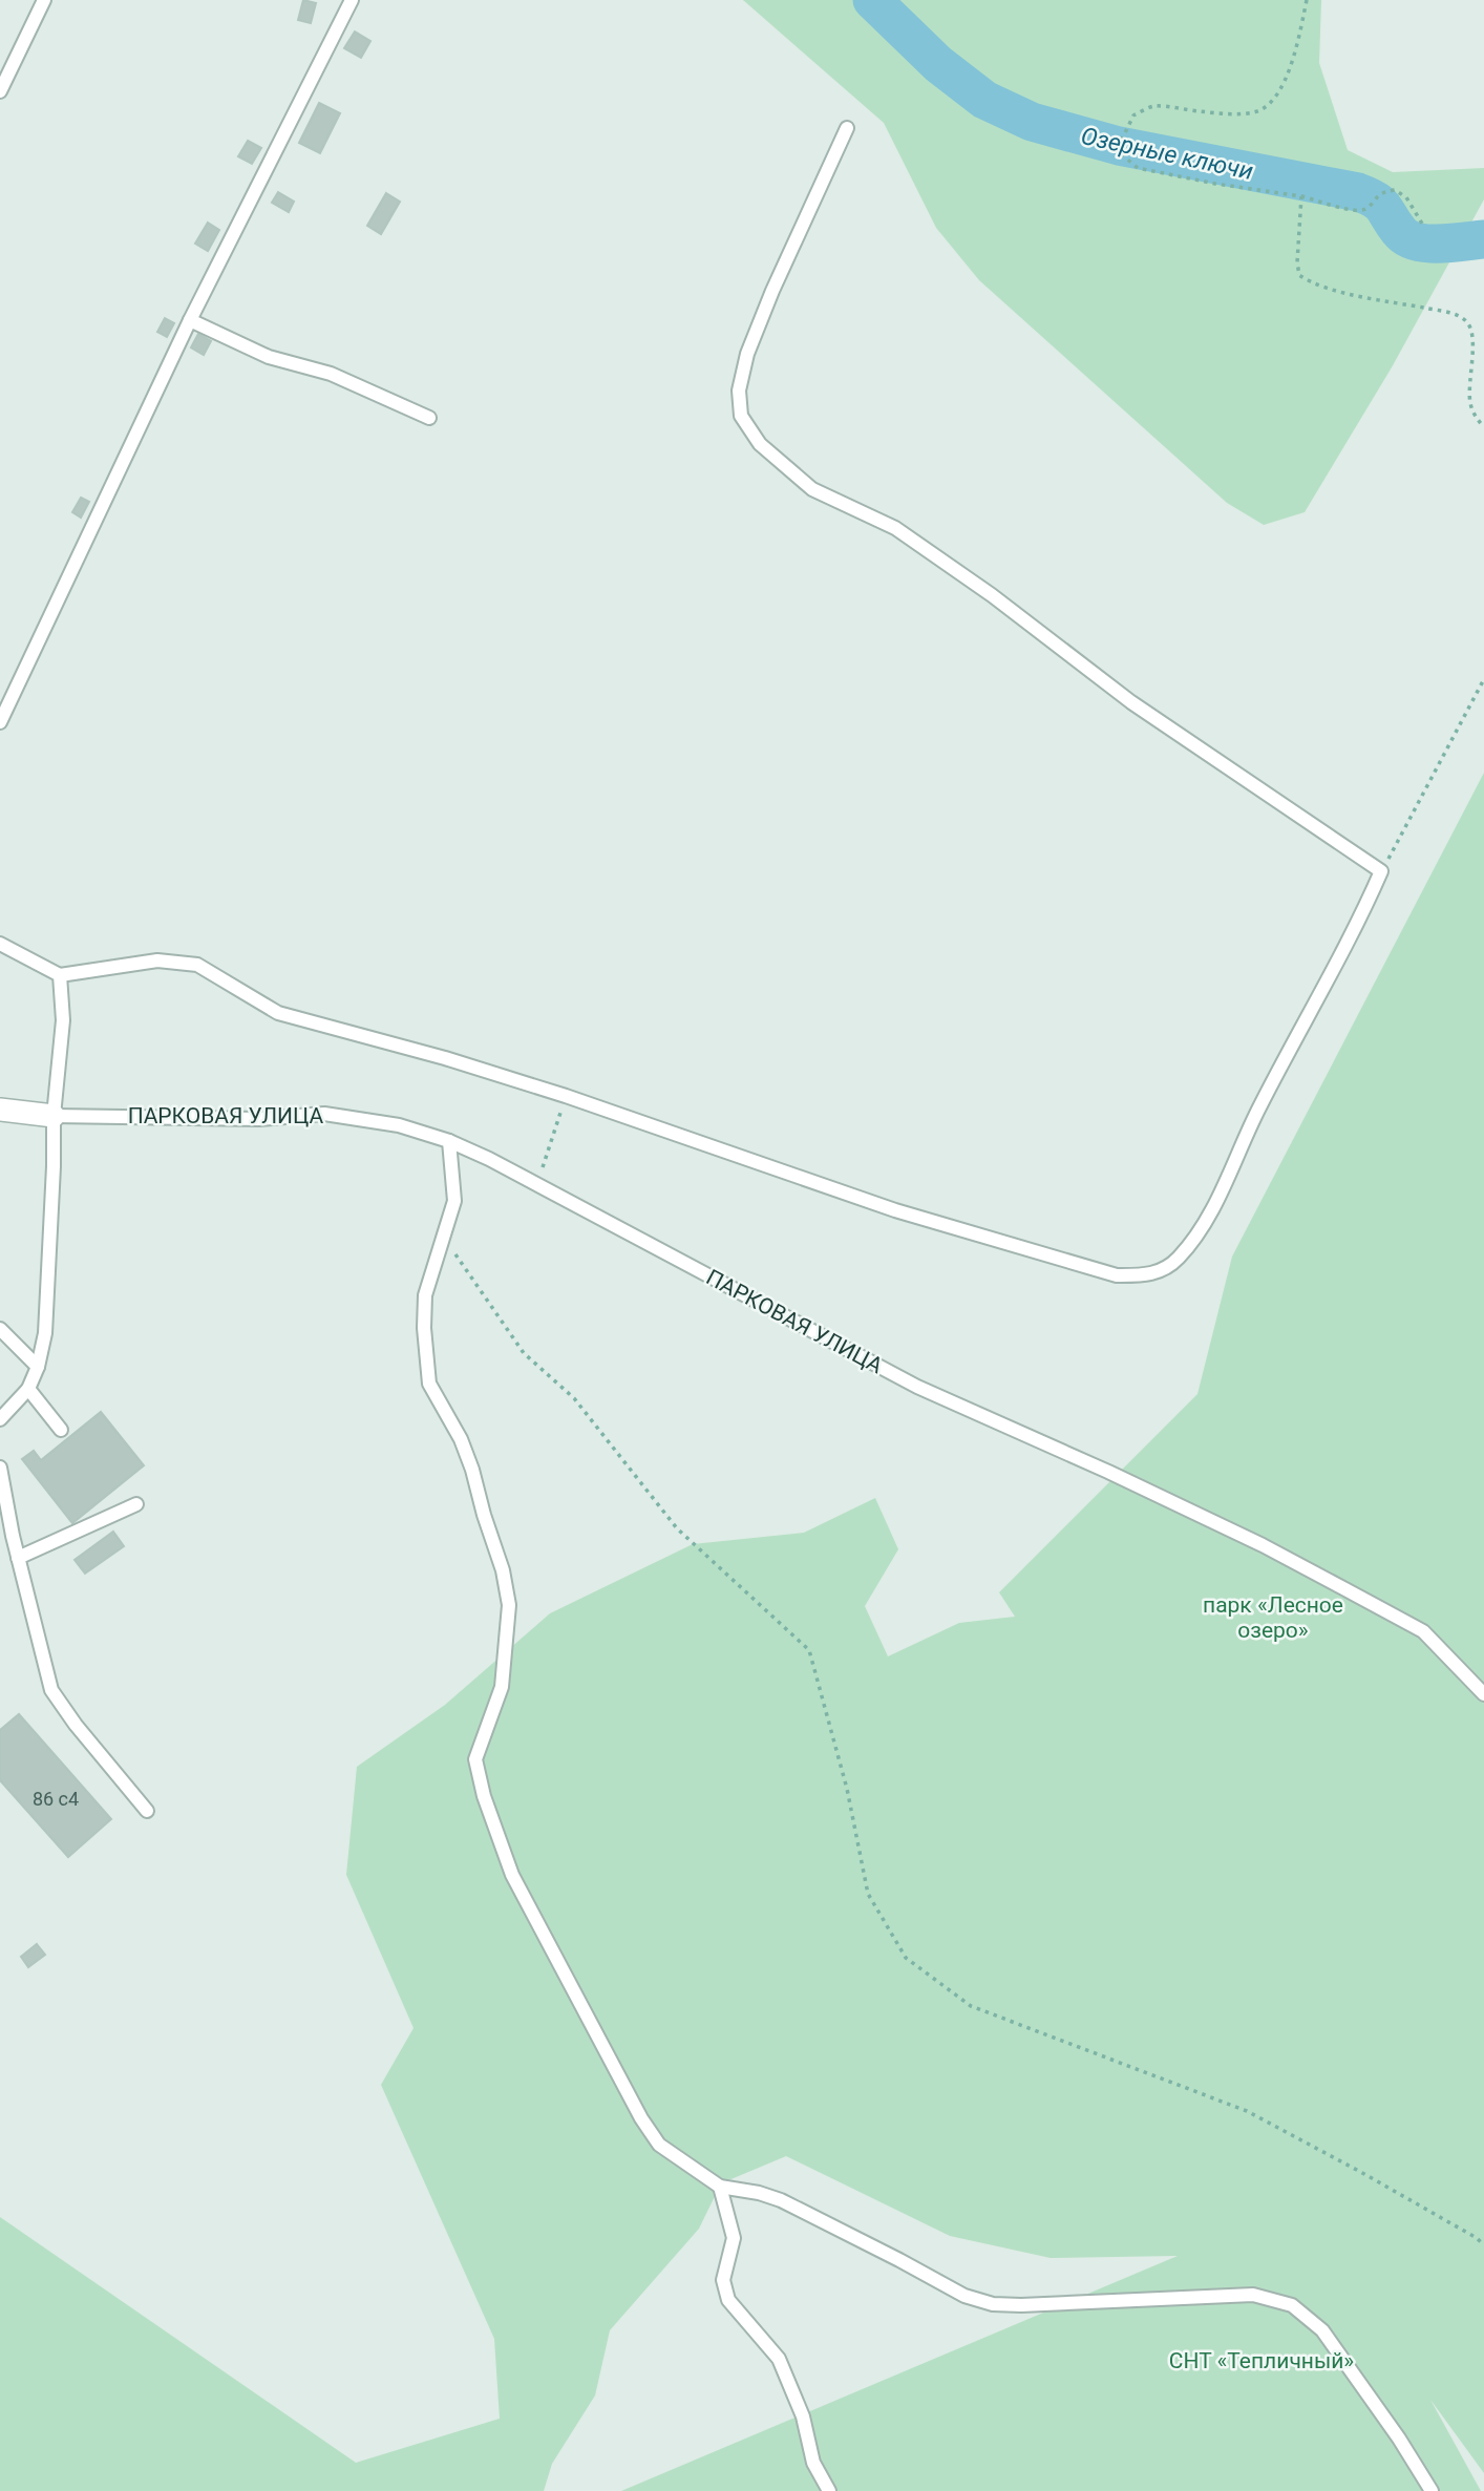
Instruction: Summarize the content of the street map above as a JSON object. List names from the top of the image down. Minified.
{"streets":{"lane":["ПАРКОВАЯ УЛИЦА"]},"water":["Озерные ключи"],"parks":["парк «Лесное озеро»","СНТ «Тепличный»"],"house_numbers":["86 с4"]}
